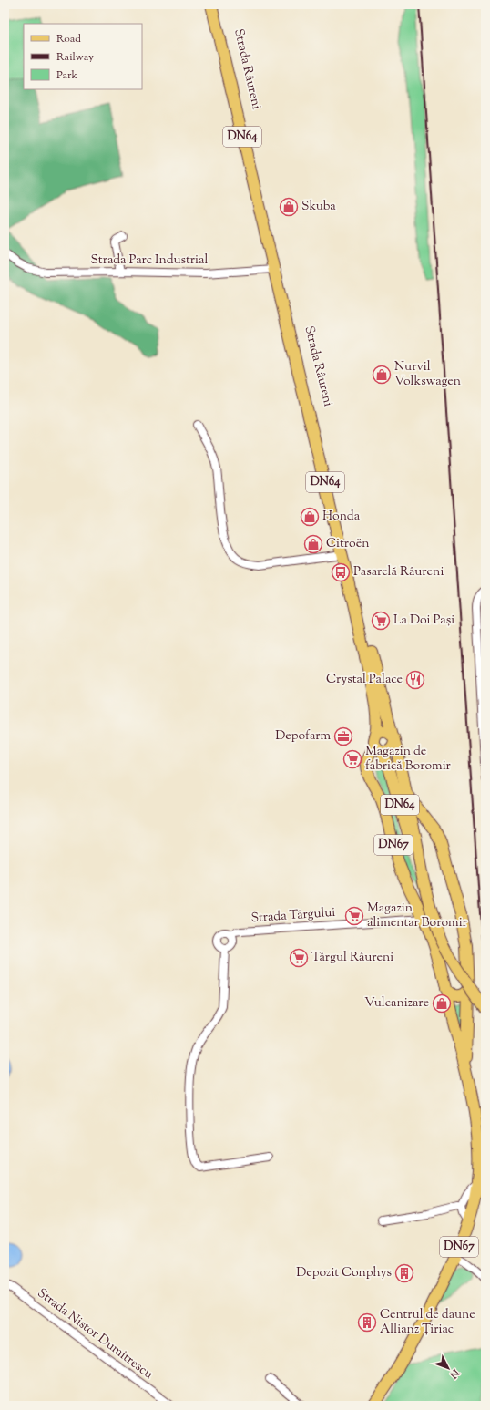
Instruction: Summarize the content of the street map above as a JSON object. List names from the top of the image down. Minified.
{"streets":{"main road":["Strada Râureni","DN64","DN67"],"street":["Strada Parc Industrial","Strada Târgului","Strada Nistor Dumitrescu"]},"crossings":[["Strada Râureni","DN64"],["Strada Râureni","Strada Parc Industrial"],["Strada Râureni","DN67"],["DN64","DN67"],["DN67","Strada Târgului"]],"places":{"shop":["Skuba","Nurvil Volkswagen","Honda","Citroën","Vulcanizare"],"bus stop":["Pasarelă Râureni"],"supermarket":["La Doi Pași","Magazin de fabrică Boromir","Magazin alimentar Boromir","Târgul Râureni"],"restaurant":["Crystal Palace"],"office":["Depofarm"],"building":["Depozit Conphys","Centrul de daune Allianz Țiriac"]},"legend":["Road","Railway","Park"],"north":"bottom right"}
